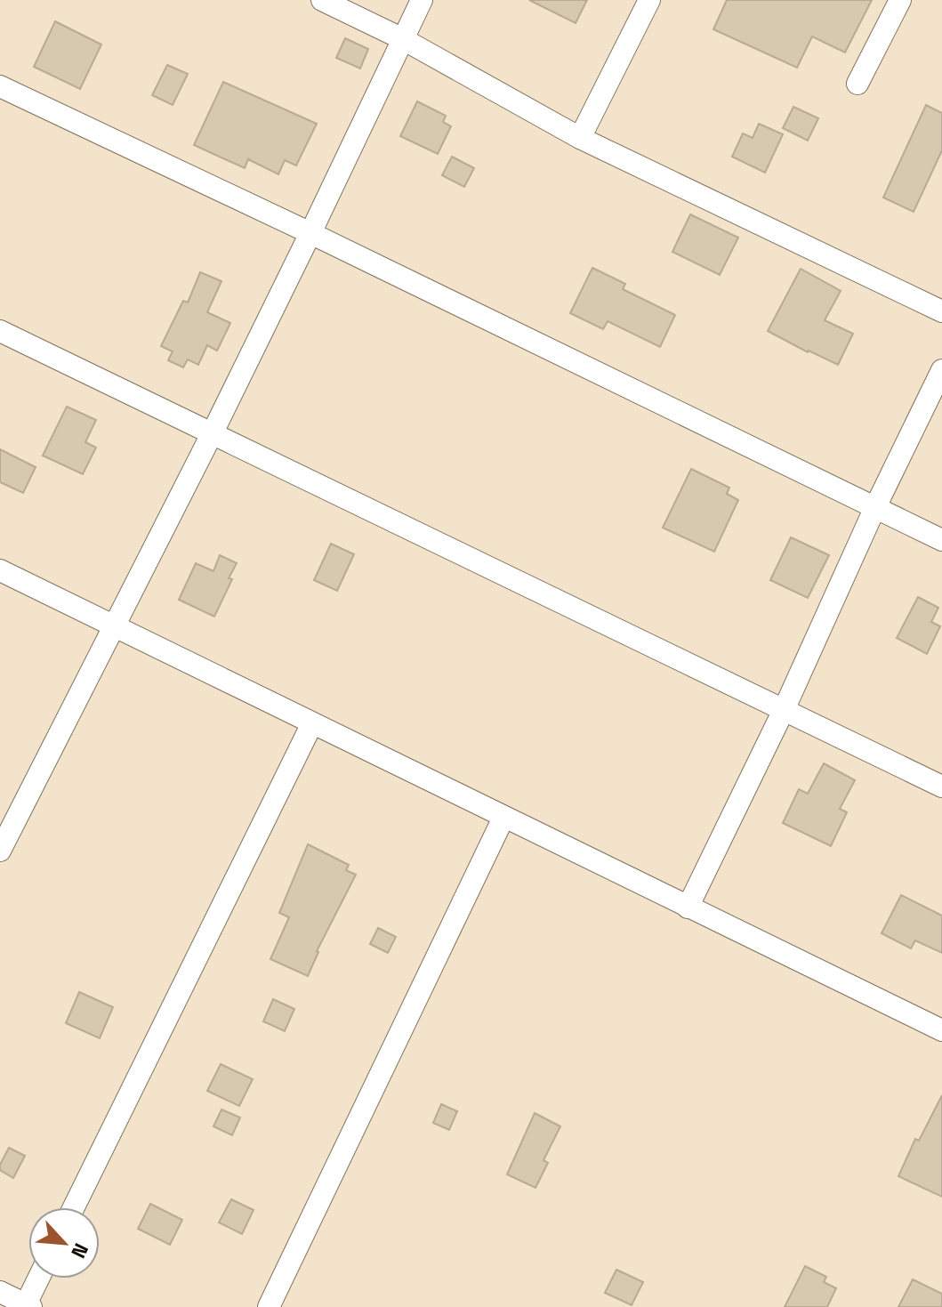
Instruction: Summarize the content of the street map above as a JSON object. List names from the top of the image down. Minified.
{"north":"bottom right"}
